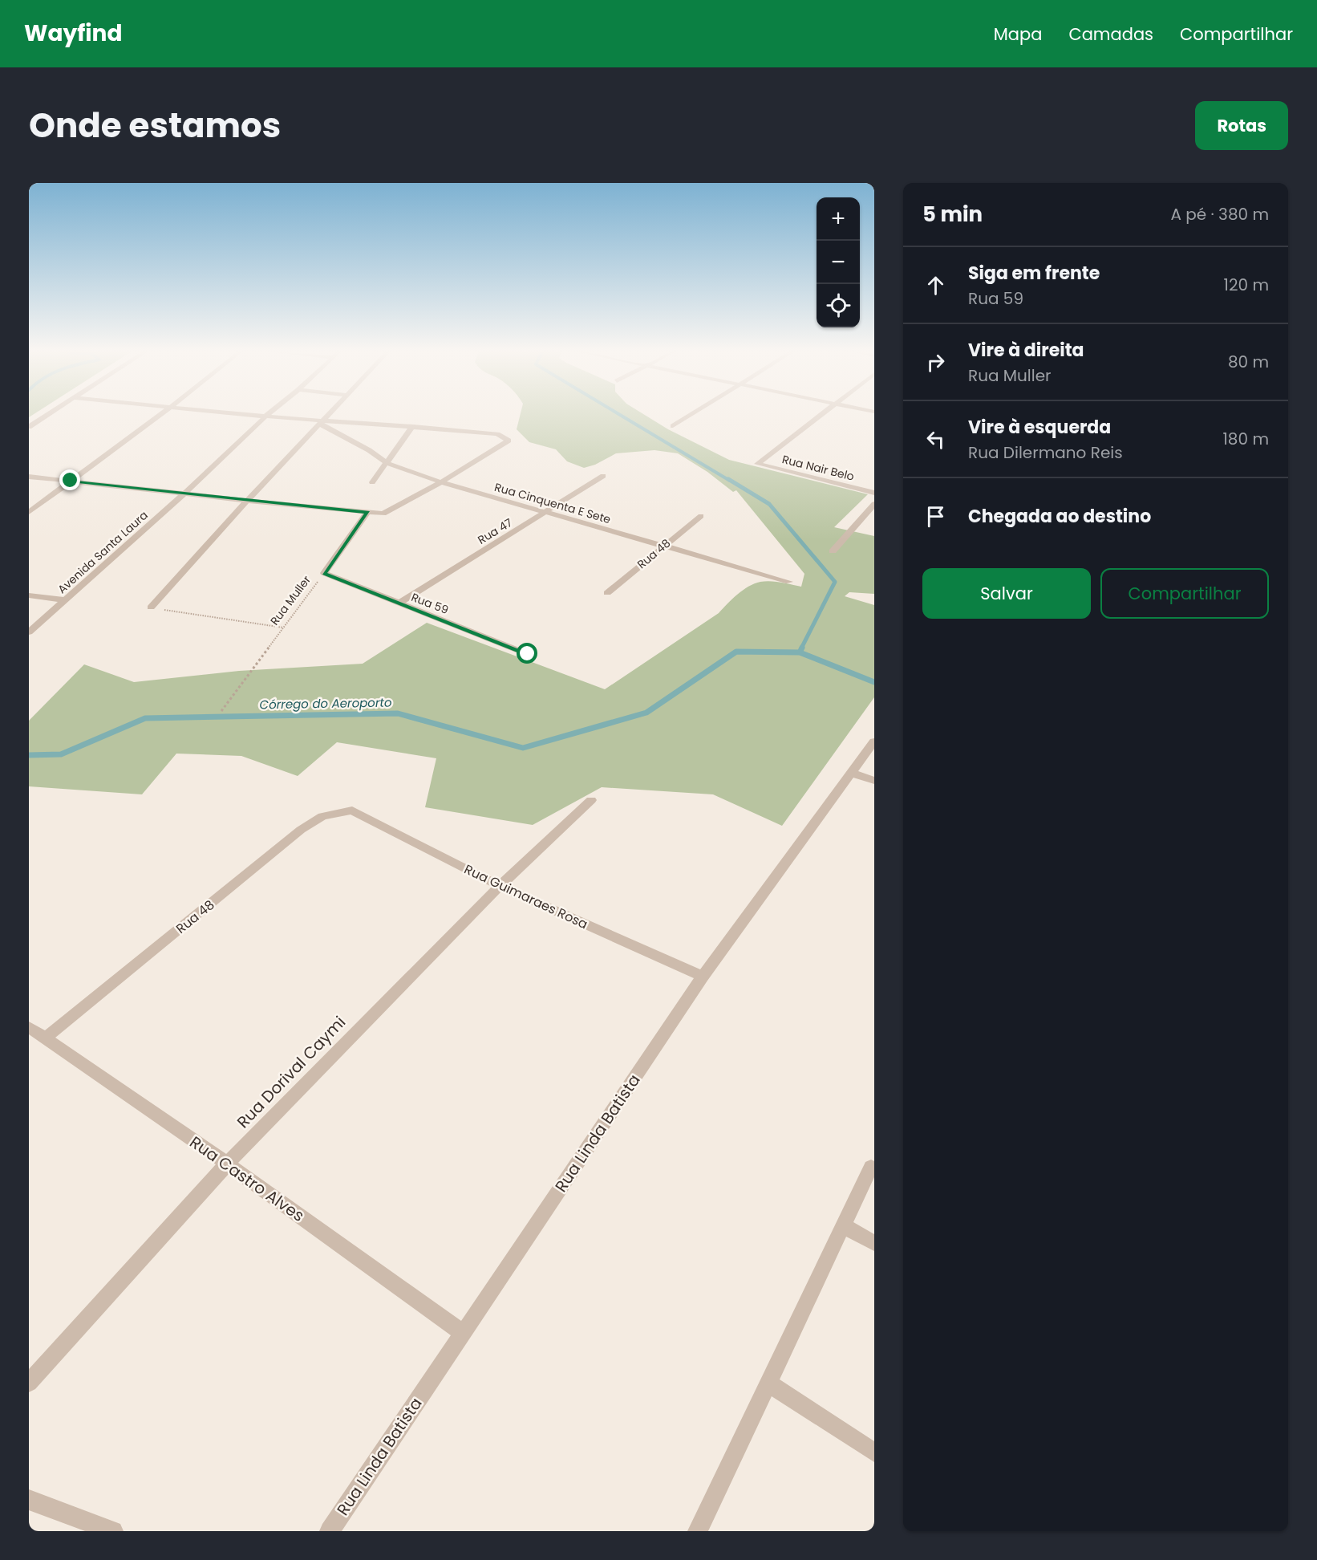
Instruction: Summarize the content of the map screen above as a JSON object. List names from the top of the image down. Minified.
{"streets":{"street":["Rua Nair Belo","Rua Cinquenta E Sete","Rua 47","Avenida Santa Laura","Rua 48","Rua Muller","Rua 59","Rua Guimaraes Rosa","Rua Dorival Caymi","Rua Linda Batista","Rua Castro Alves"]},"crossings":[["Rua Cinquenta E Sete","Rua 47"],["Rua Cinquenta E Sete","Rua 48"],["Rua 47","Rua 59"],["Rua 48","Rua Guimaraes Rosa"],["Rua 48","Rua Castro Alves"],["Rua Muller","Rua 59"],["Rua Guimaraes Rosa","Rua Dorival Caymi"],["Rua Guimaraes Rosa","Rua Linda Batista"],["Rua Dorival Caymi","Rua Castro Alves"],["Rua Linda Batista","Rua Castro Alves"]],"water":["Córrego do Aeroporto"],"page":{"header":"Wayfind","nav":["Mapa","Camadas","Compartilhar"],"title":"Onde estamos","buttons":["Rotas",["Salvar","Compartilhar"]],"heading":["5 min","A pé · 380 m"],"map_buttons":["+","−"],"list":[["Siga em frente","Rua 59","120 m"],["Vire à direita","Rua Muller","80 m"],["Vire à esquerda","Rua Dilermano Reis","180 m"],"Chegada ao destino"]}}
